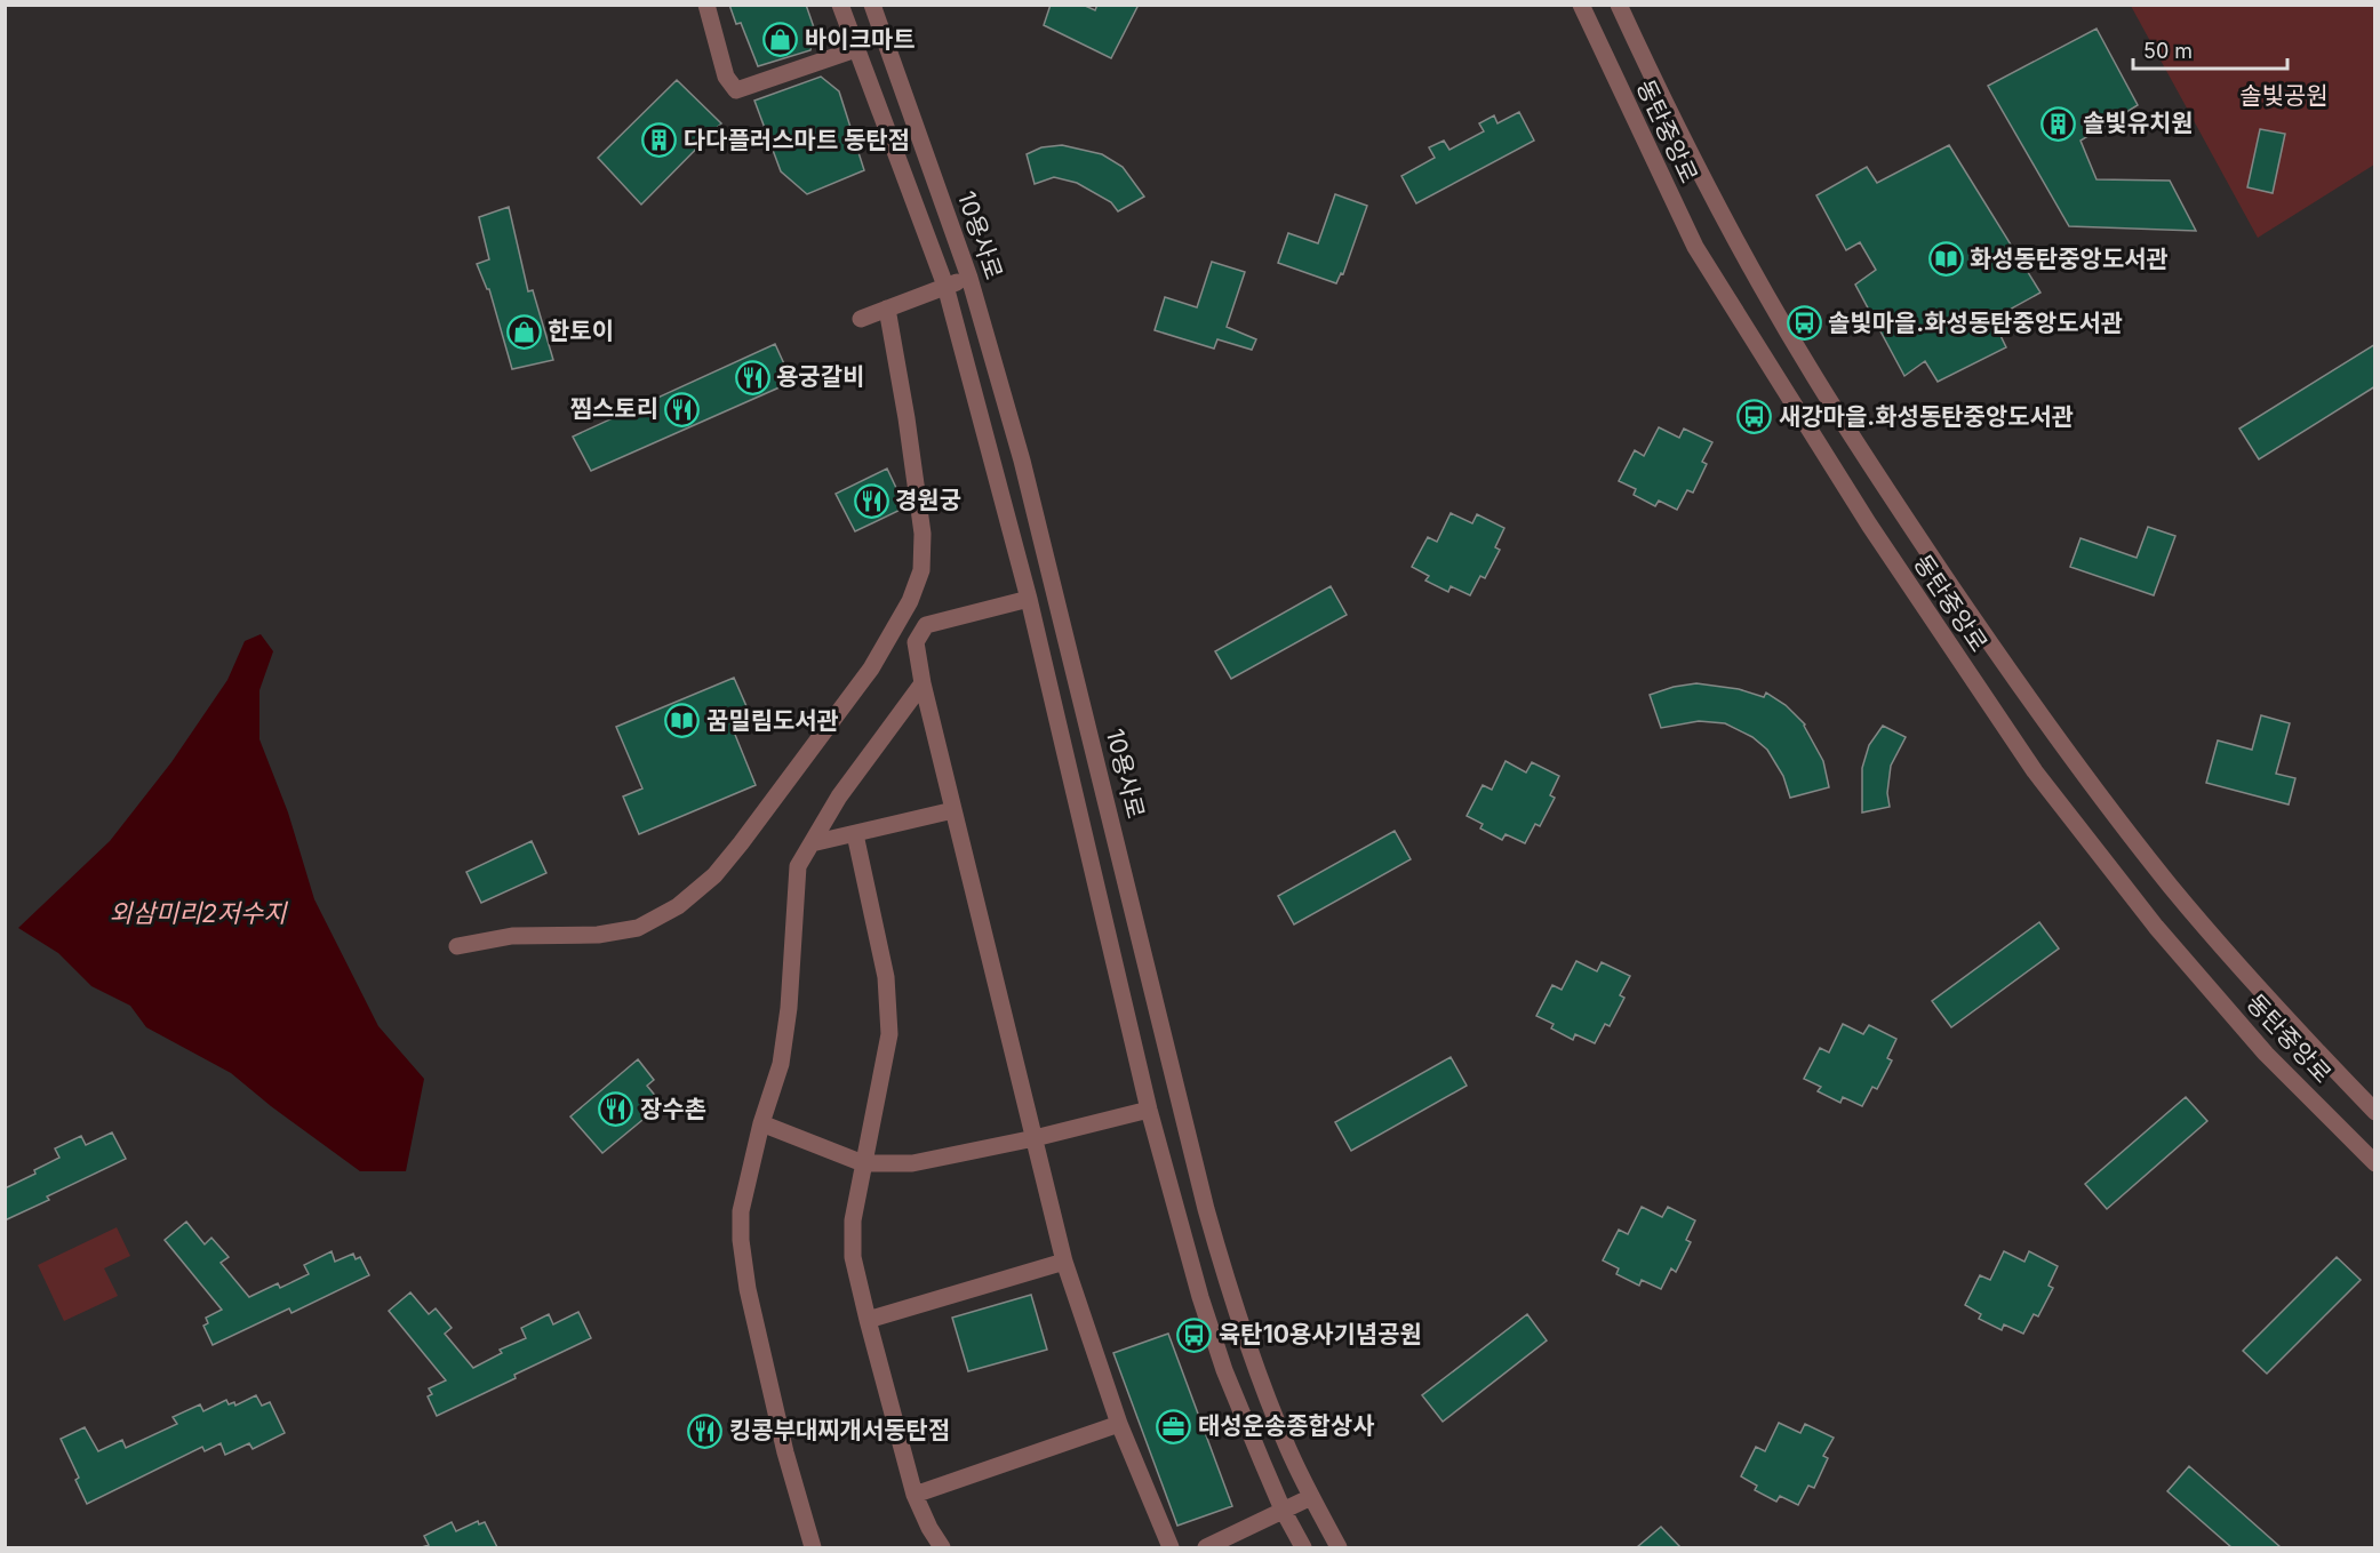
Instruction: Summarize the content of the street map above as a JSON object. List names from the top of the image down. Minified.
{"streets":{"street":["동탄중앙로","10용사로"]},"water":["외삼미리2저수지"],"parks":["솔빛공원"],"places":{"shop":["바이크마트","한토이"],"building":["솔빛유치원","다다플러스마트 동탄점"],"library":["화성동탄중앙도서관","꿈밀림도서관"],"bus stop":["솔빛마을.화성동탄중앙도서관","새강마을.화성동탄중앙도서관","육탄10용사기념공원"],"restaurant":["용궁갈비","찜스토리","경원궁","장수촌","킹콩부대찌개서동탄점"],"office":["태성운송종합상사"]},"scale_bar":"50 m"}
